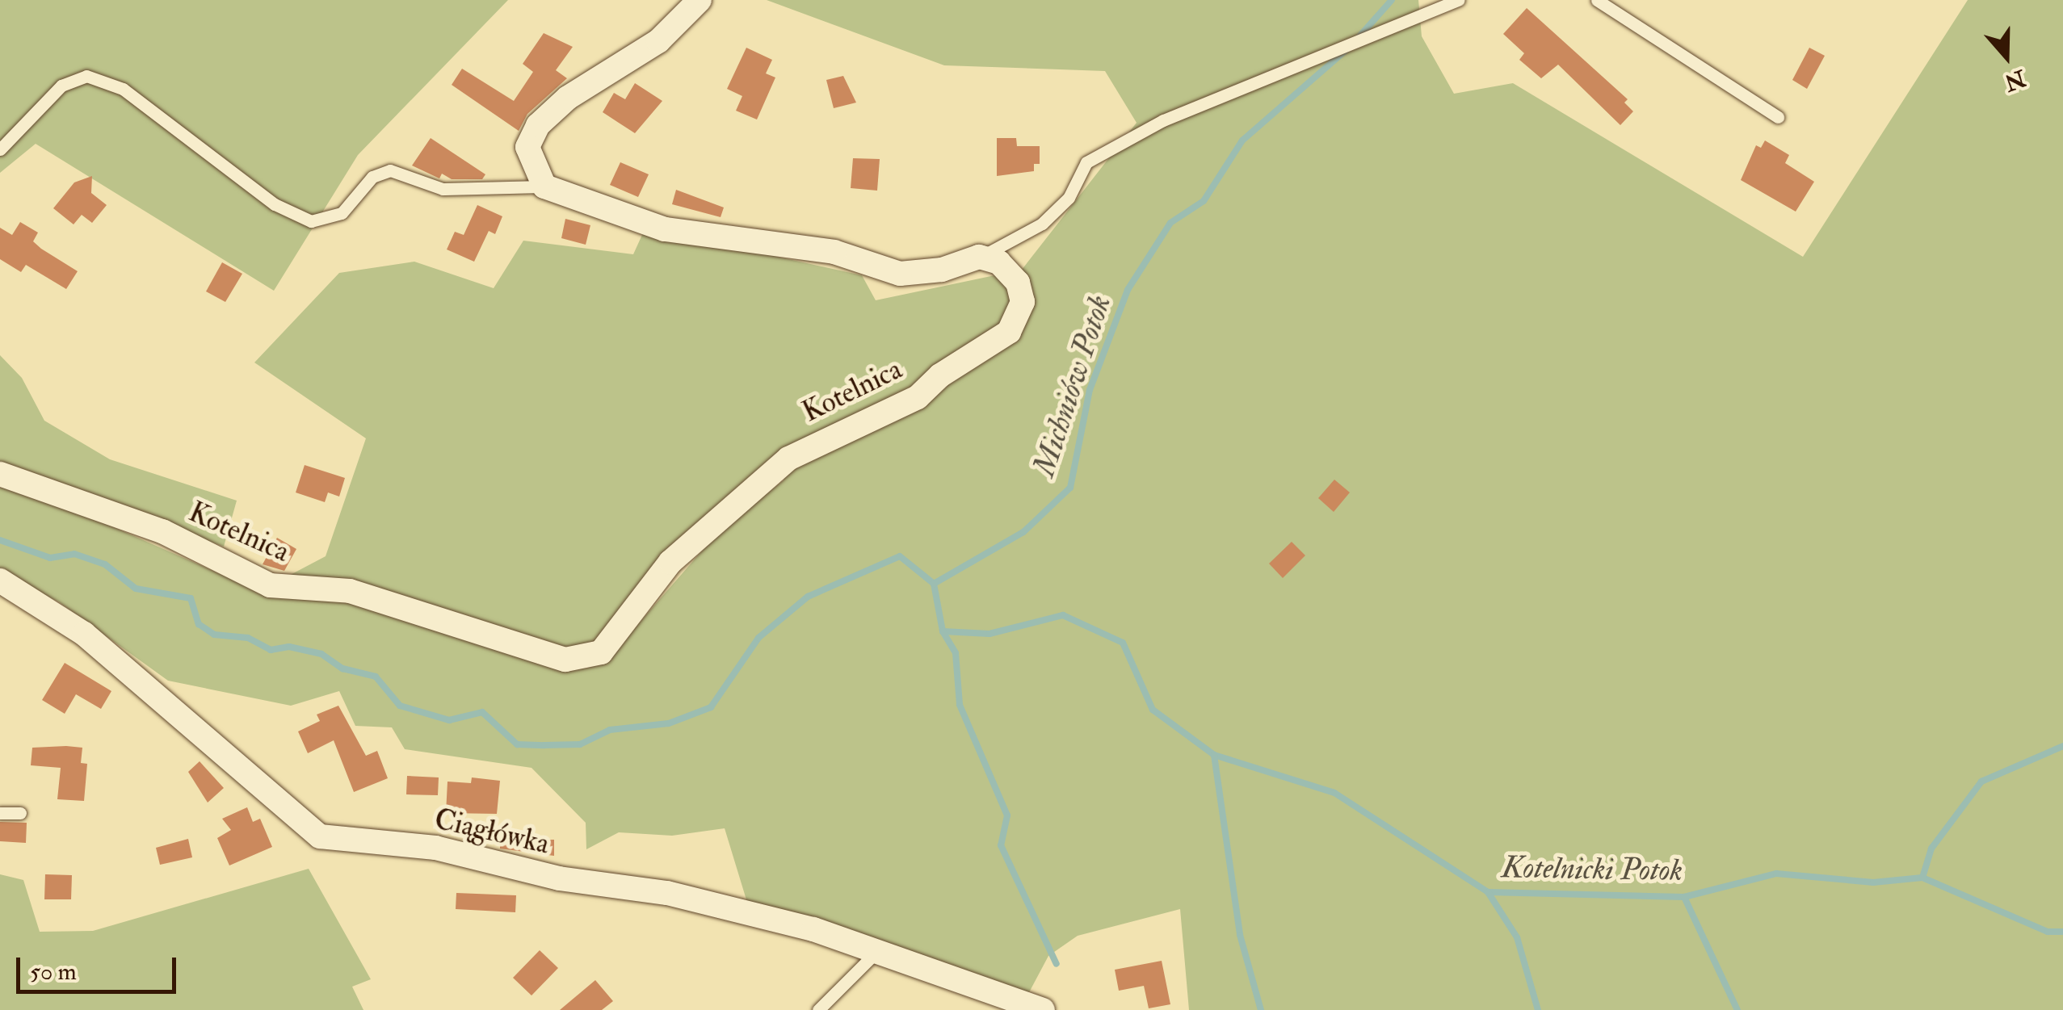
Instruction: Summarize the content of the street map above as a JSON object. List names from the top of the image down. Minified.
{"streets":{"street":["Kotelnica","Ciągłówka"]},"water":["Michniów Potok","Kotelnicki Potok"],"scale_bar":"50 m","north":"bottom"}
